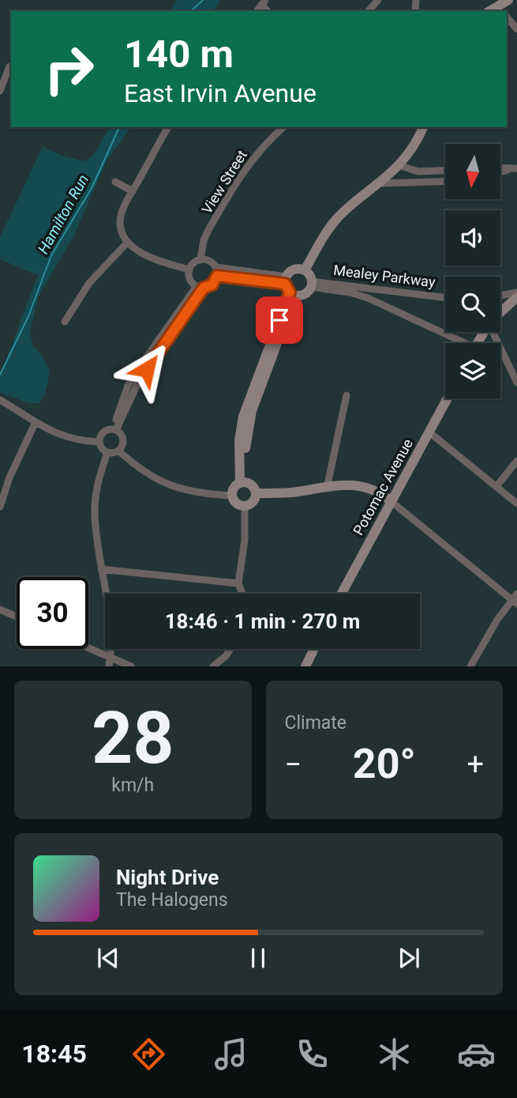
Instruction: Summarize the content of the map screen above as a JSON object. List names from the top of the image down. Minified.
{"streets":{"street":["View Street","Mealey Parkway","Potomac Avenue"]},"water":["Hamilton Run"],"north":"bottom","page":{"turn":["140 m","East Irvin Avenue"],"limit":"30","trip":"18:46 · 1 min · 270 m","tile":[["28","km/h"],"Climate"],"heat":["−","20°","+"],"song":["Night Drive","The Halogens"],"tabs":"18:45"}}
